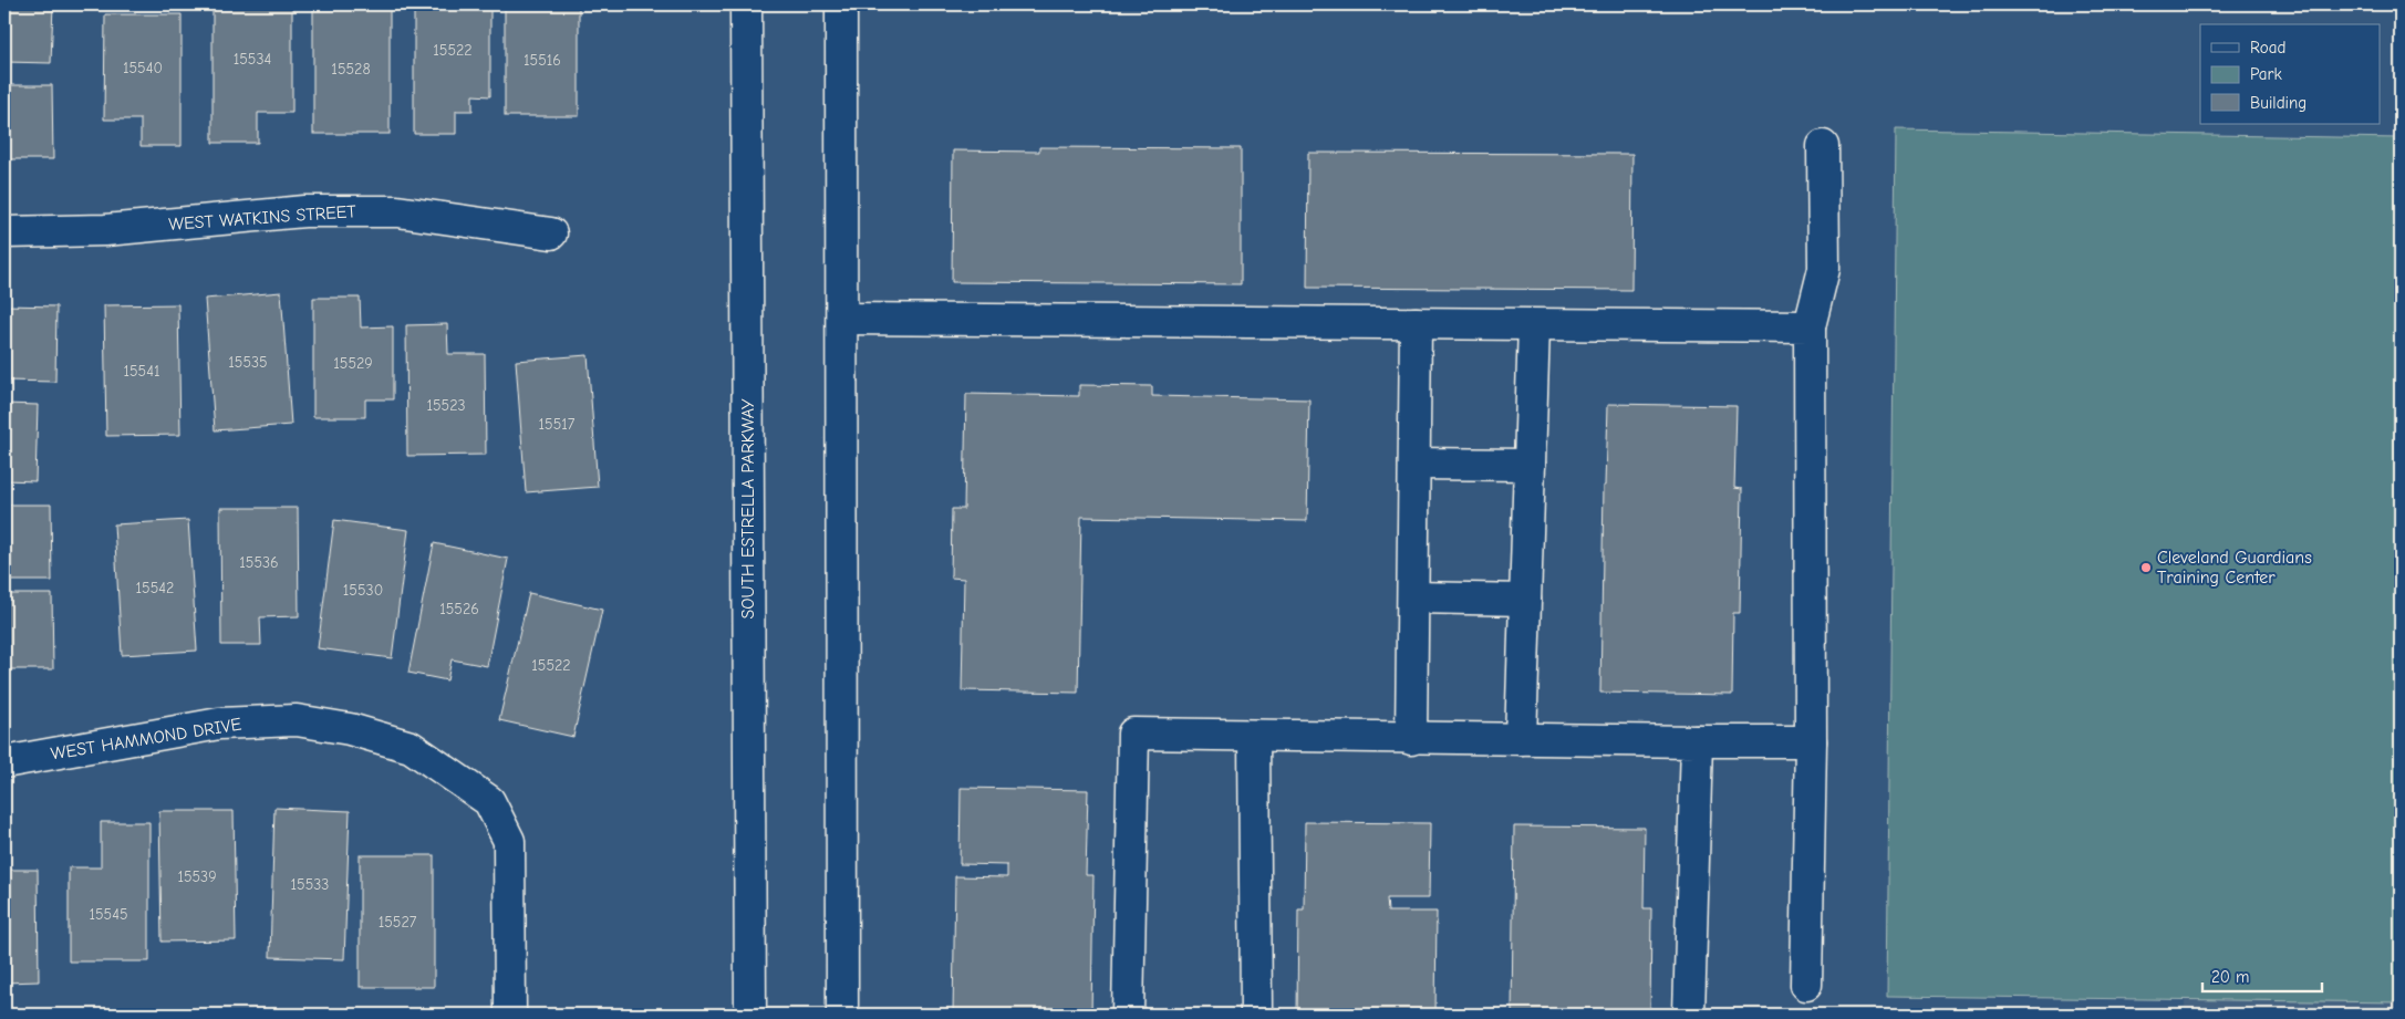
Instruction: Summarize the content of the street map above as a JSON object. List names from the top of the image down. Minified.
{"streets":{"main road":["WEST WATKINS STREET","SOUTH ESTRELLA PARKWAY","WEST HAMMOND DRIVE"]},"places":["Cleveland Guardians Training Center"],"house_numbers":["15522","15534","15516","15540","15528","15535","15529","15541","15523","15517","15536","15542","15530","15526","15522","15539","15533","15545","15527"],"legend":["Road","Park","Building"],"scale_bar":"20 m"}
